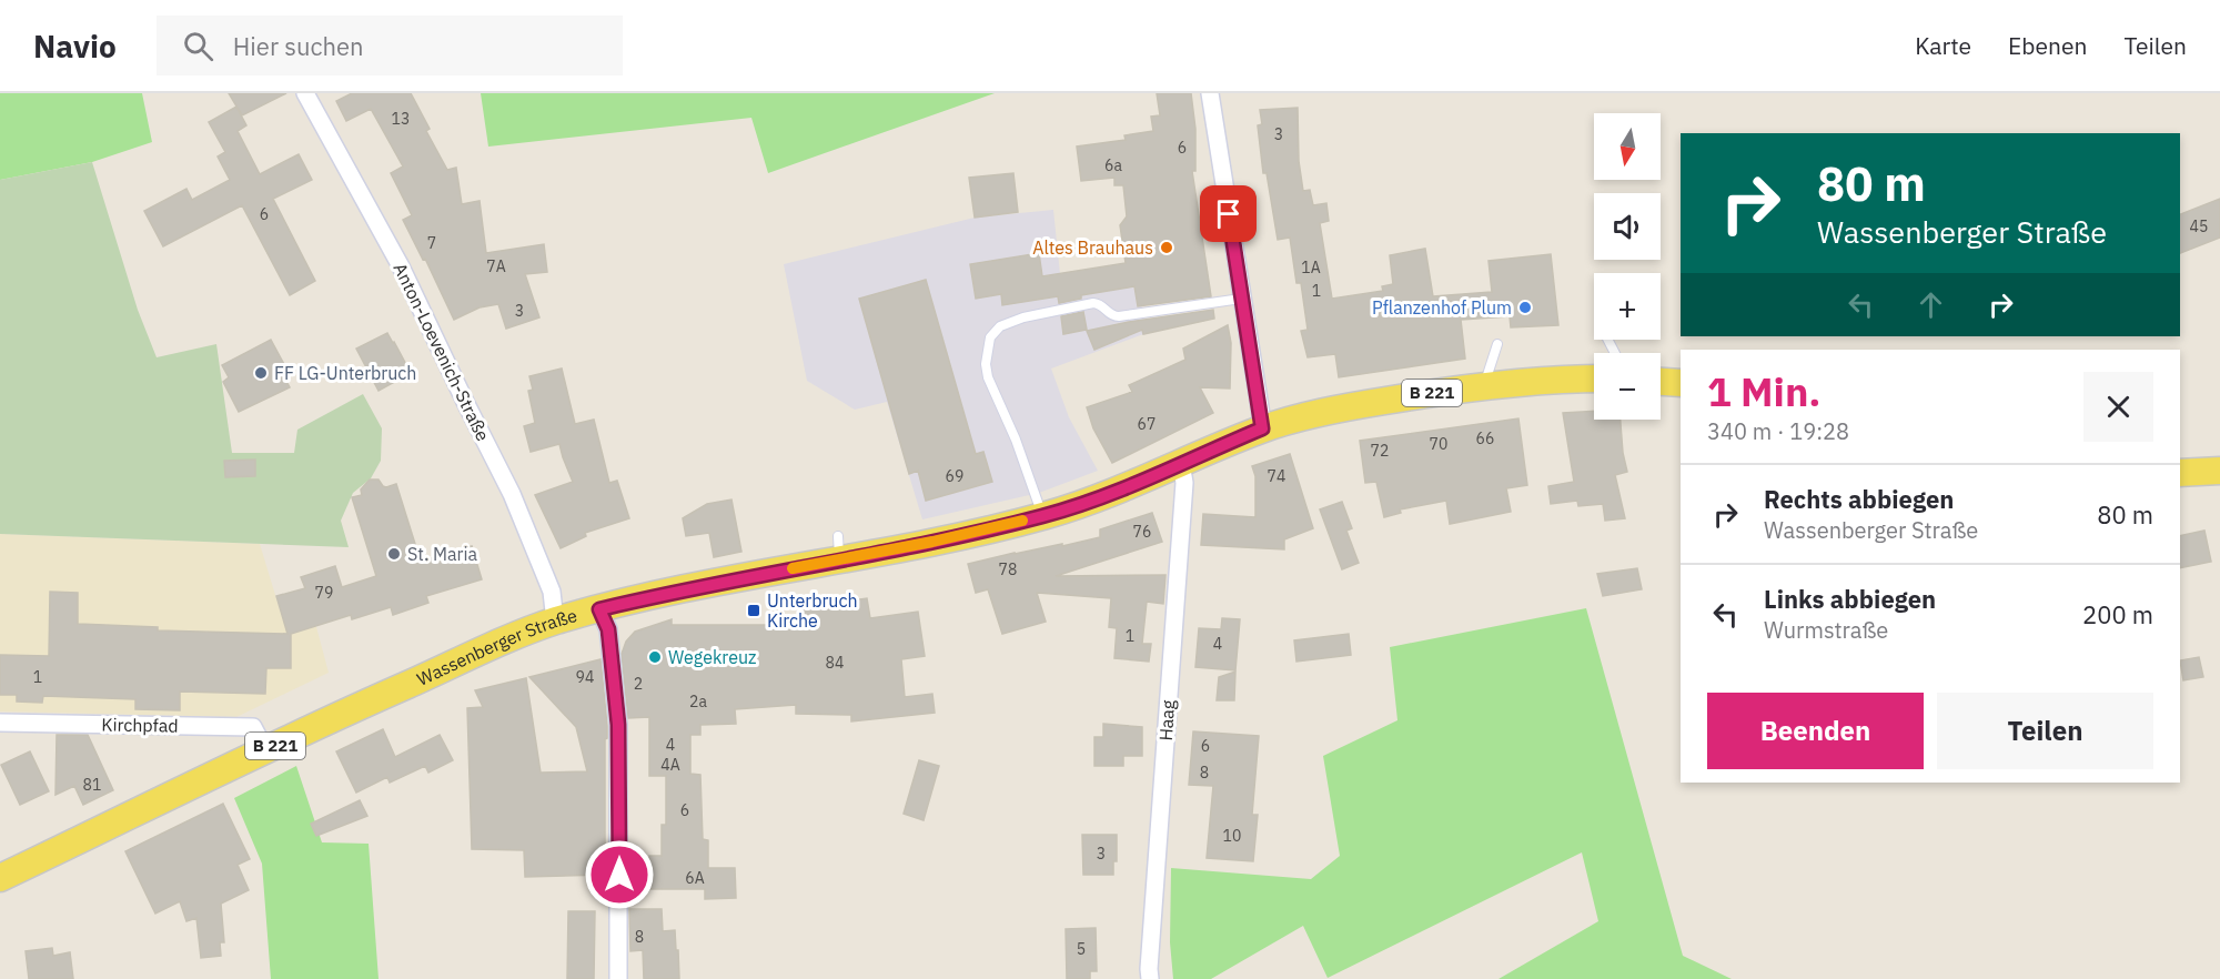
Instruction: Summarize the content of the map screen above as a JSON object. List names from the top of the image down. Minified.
{"streets":{"main road":["B 221","Wassenberger Straße"],"street":["Anton-Loevenich-Straße","Haag","Kirchpfad"]},"crossings":[["Anton-Loevenich-Straße","Wassenberger Straße"],["Wassenberger Straße","Haag"],["Wassenberger Straße","Kirchpfad"]],"places":{"other":["Altes Brauhaus","Pflanzenhof Plum","FF LG-Unterbruch","St. Maria","Wegekreuz"],"transit":["Unterbruch Kirche"]},"house_numbers":["13","3","6","6a","6","45","7","7A","1A","1","3","67","66","70","72","69","74","76","78","79","1","4","84","1","94","2","2a","4","6","4A","8","81","6","10","3","6A","8","5"],"north":"bottom","page":{"header":"Navio","search":"Hier suchen","nav":["Karte","Ebenen","Teilen"],"map_buttons":["+","−"],"turn":["80 m","Wassenberger Straße"],"heading":["1 Min.","340 m · 19:28"],"list":[{"name":"Rechts abbiegen","note":"Wassenberger Straße","value":"80 m"},{"name":"Links abbiegen","note":"Wurmstraße","value":"200 m"}],"buttons":["Beenden","Teilen"]}}
